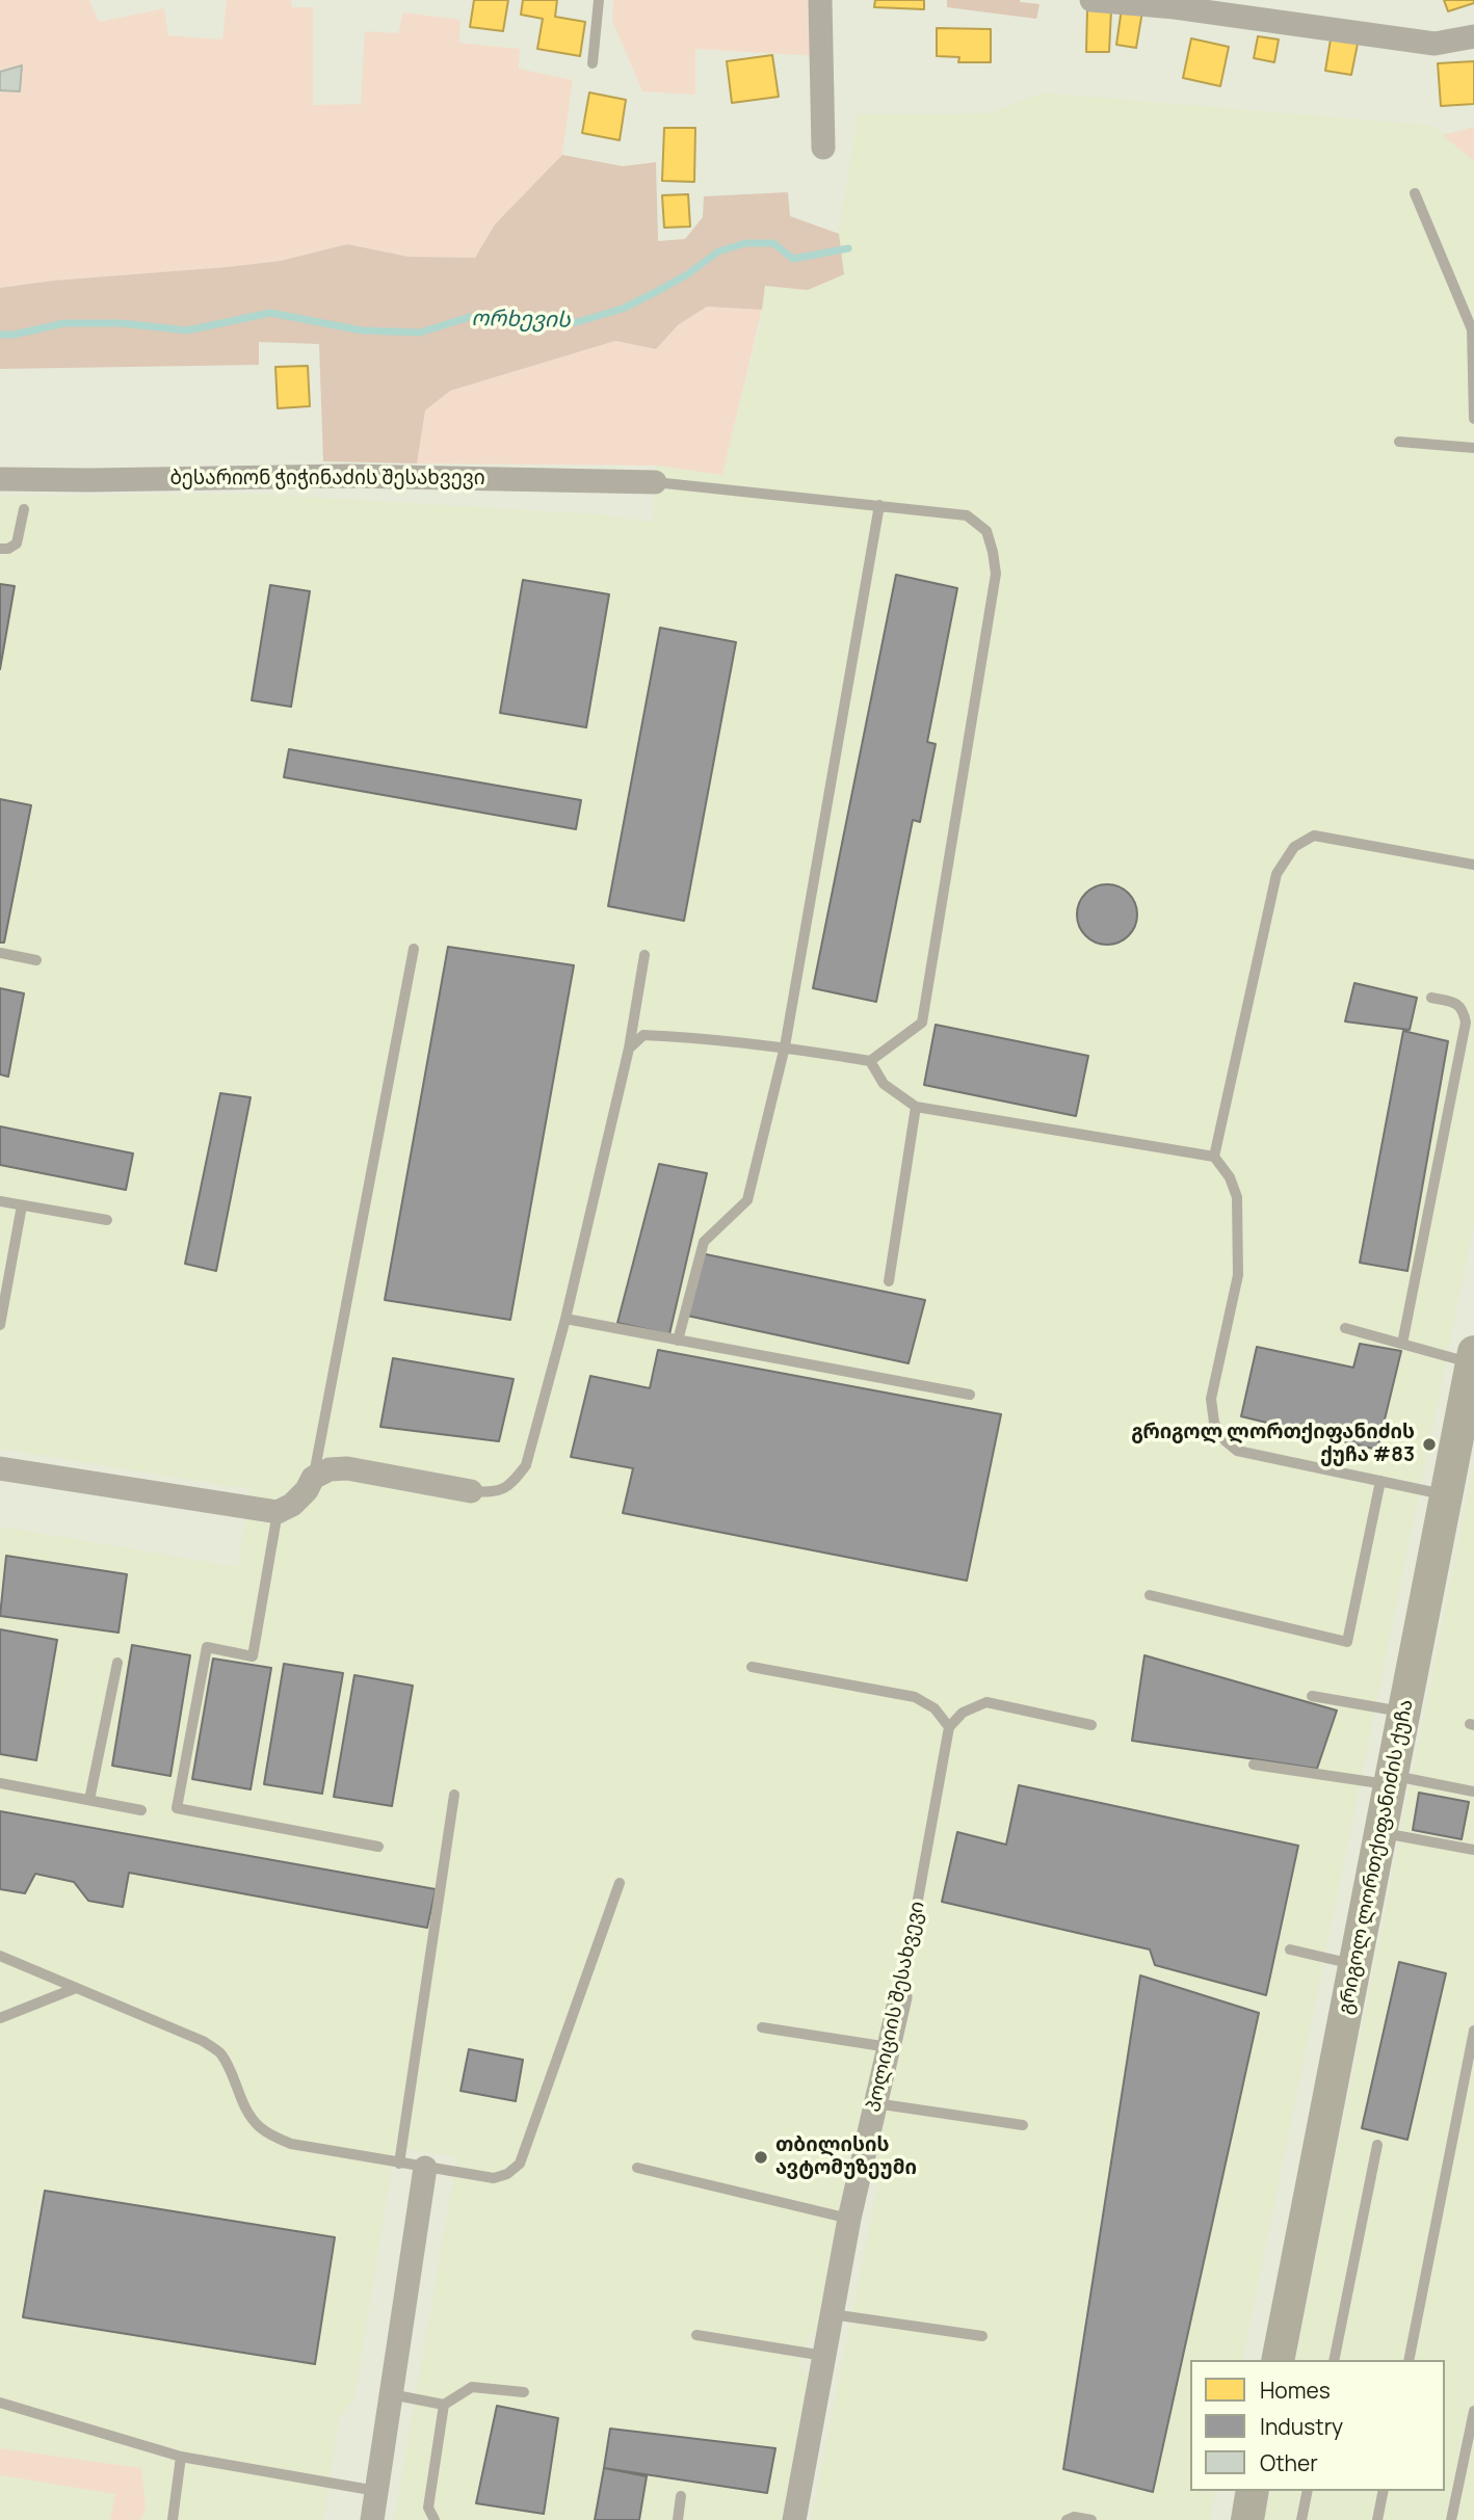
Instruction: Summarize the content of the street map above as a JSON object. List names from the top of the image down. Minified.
{"streets":{"street":["ბესარიონ ჭიჭინაძის შესახვევი","გრიგოლ ლორთქიფანიძის ქუჩა","პოლიციის შესახვევი"]},"water":["ორხევის"],"places":["გრიგოლ ლორთქიფანიძის ქუჩა #83","თბილისის ავტომუზეუმი"],"legend":["Homes","Industry","Other"]}
